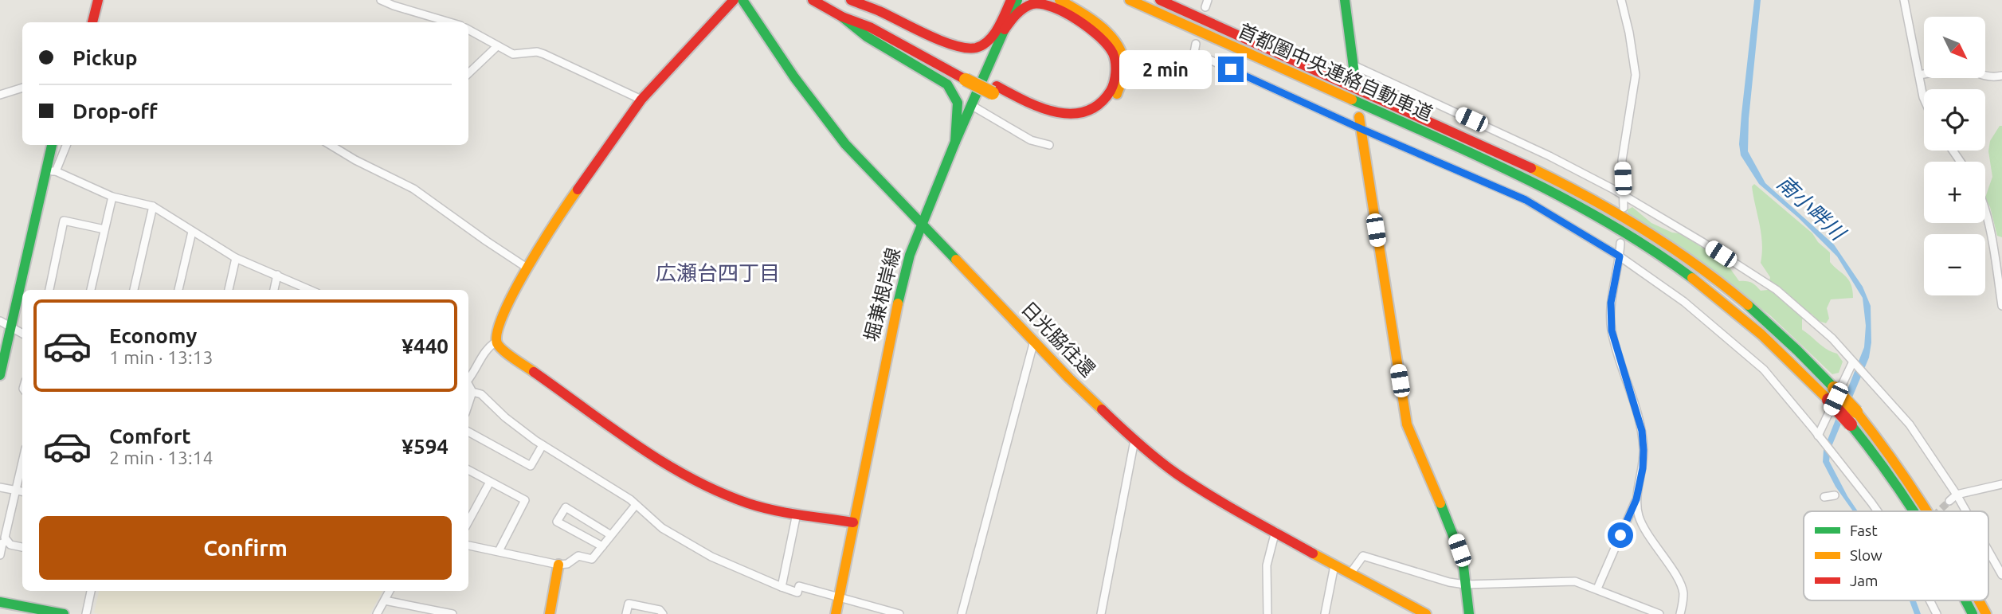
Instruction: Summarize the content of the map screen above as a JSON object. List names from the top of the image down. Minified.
{"streets":{"main road":["首都圏中央連絡自動車道","堀兼根岸線","日光脇往還"]},"crossings":[["堀兼根岸線","日光脇往還"]],"districts":["広瀬台四丁目"],"water":["南小畔川"],"legend":["Fast","Slow","Jam"],"north":"bottom right","page":{"map_buttons":["+","−"],"banner":["Pickup","Drop-off"],"bubble":"2 min","list":[{"name":"Economy","note":"1 min · 13:13","value":"¥440"},{"name":"Comfort","note":"2 min · 13:14","value":"¥594"}],"buttons":"Confirm"}}
